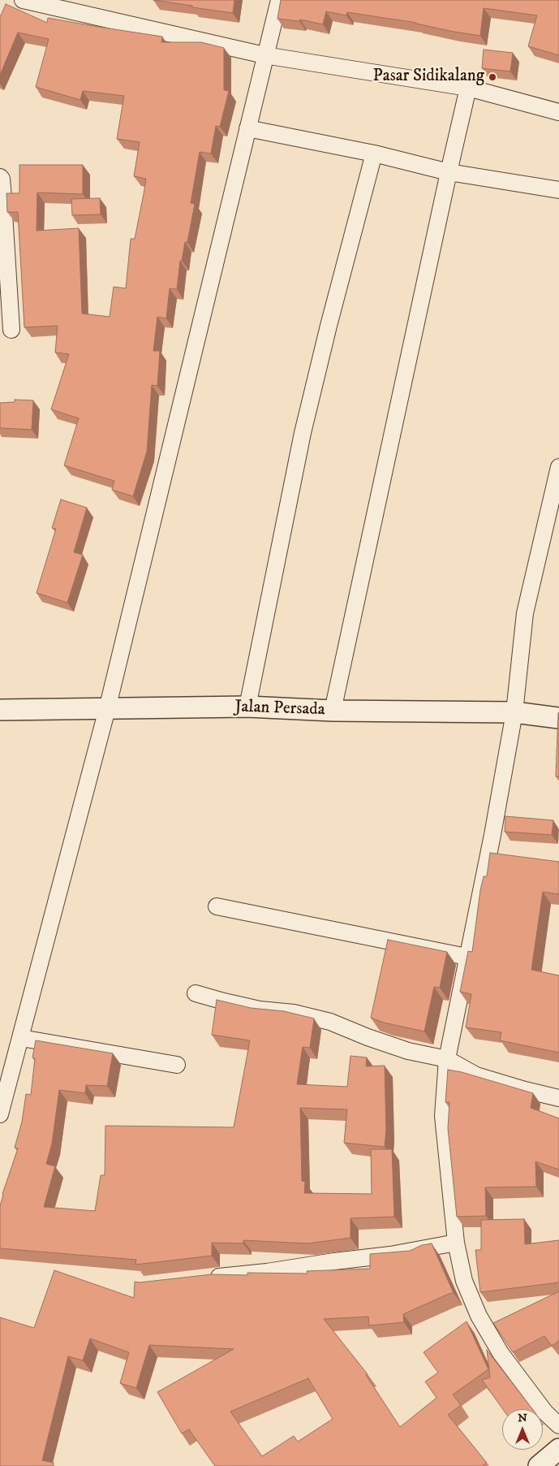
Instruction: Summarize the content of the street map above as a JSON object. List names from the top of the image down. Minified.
{"streets":{"street":["Jalan Persada"]},"places":["Pasar Sidikalang"],"north":"top"}
